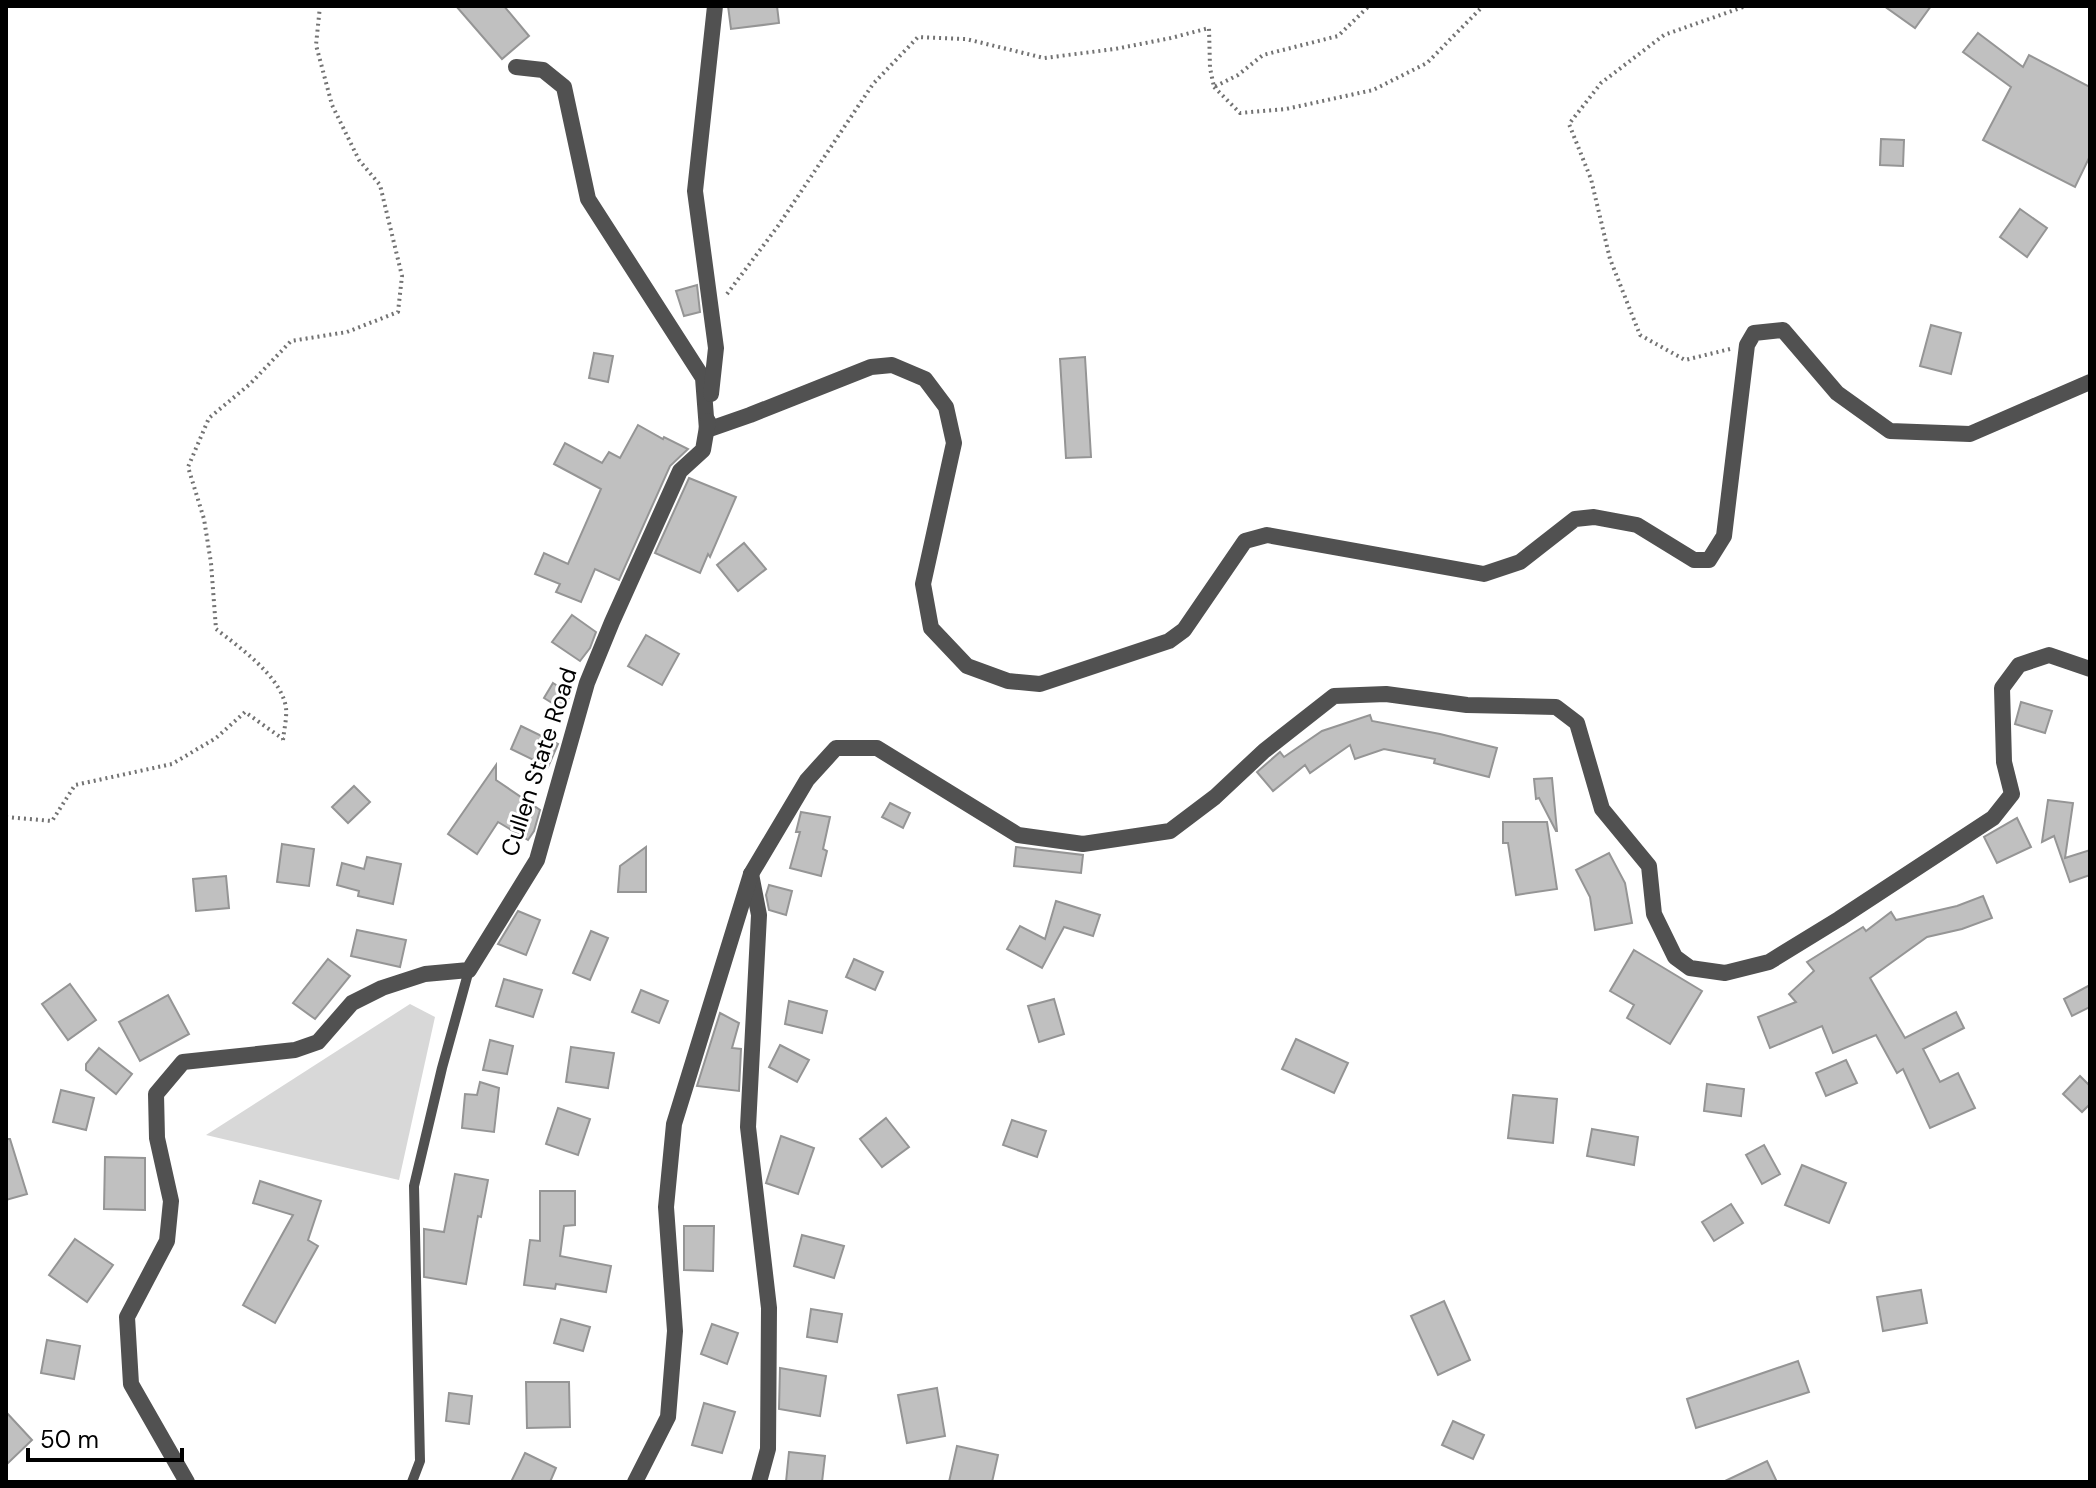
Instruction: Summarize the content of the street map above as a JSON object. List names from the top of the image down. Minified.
{"streets":{"street":["Cullen State Road"]},"scale_bar":"50 m"}
